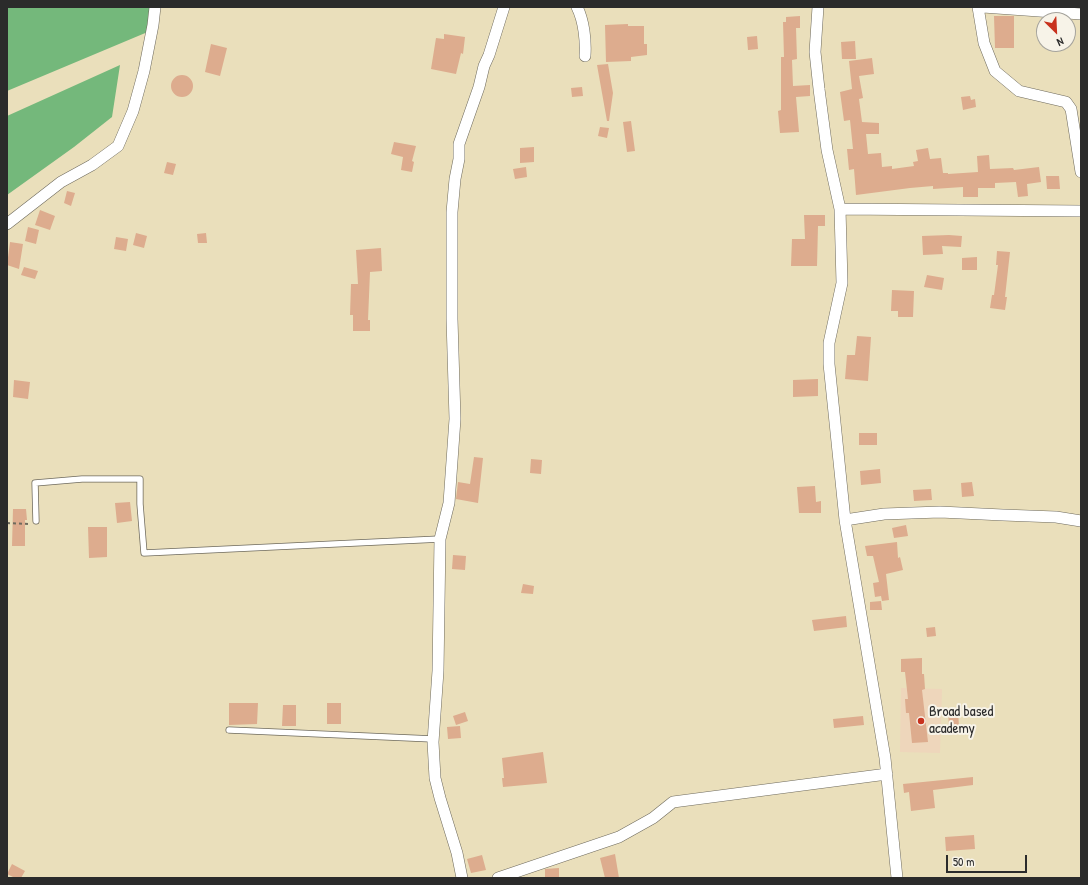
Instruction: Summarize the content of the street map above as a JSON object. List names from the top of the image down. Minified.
{"places":["Broad based academy"],"scale_bar":"50 m","north":"bottom right"}
